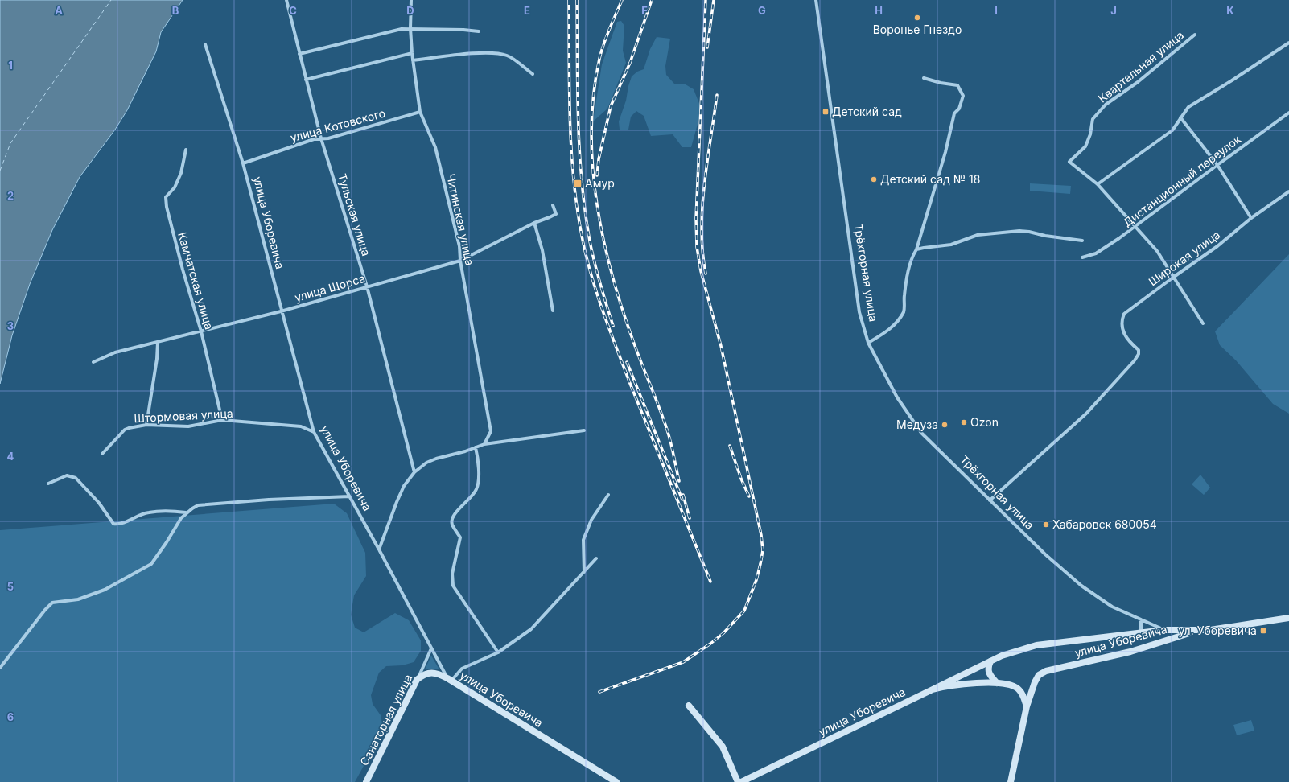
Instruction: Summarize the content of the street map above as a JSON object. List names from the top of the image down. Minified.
{"streets":{"main road":["улица Уборевича","Санаторная улица"],"street":["Квартальная улица","улица Котовского","Дистанционный переулок","Тульская улица","Читинская улица","Широкая улица","Трёхгорная улица","Камчатская улица","улица Щорса","Штормовая улица"]},"crossings":[["улица Котовского","Тульская улица"],["улица Котовского","Читинская улица"],["улица Котовского","улица Уборевича"],["Тульская улица","улица Щорса"],["Читинская улица","улица Щорса"],["улица Уборевича","Трёхгорная улица"],["улица Уборевича","улица Щорса"],["улица Уборевича","Штормовая улица"],["улица Уборевича","Санаторная улица"],["Широкая улица","Трёхгорная улица"],["Камчатская улица","улица Щорса"],["Камчатская улица","Штормовая улица"]],"places":{"other":["Воронье Гнездо","Детский сад № 18","Ozon","Медуза","Хабаровск 680054"],"transit":["Детский сад","Амур","ул. Уборевича"]},"grid":{"columns":["A","B","C","D","E","F","G","H","I","J","K"],"rows":["1","2","3","4","5","6"]}}
